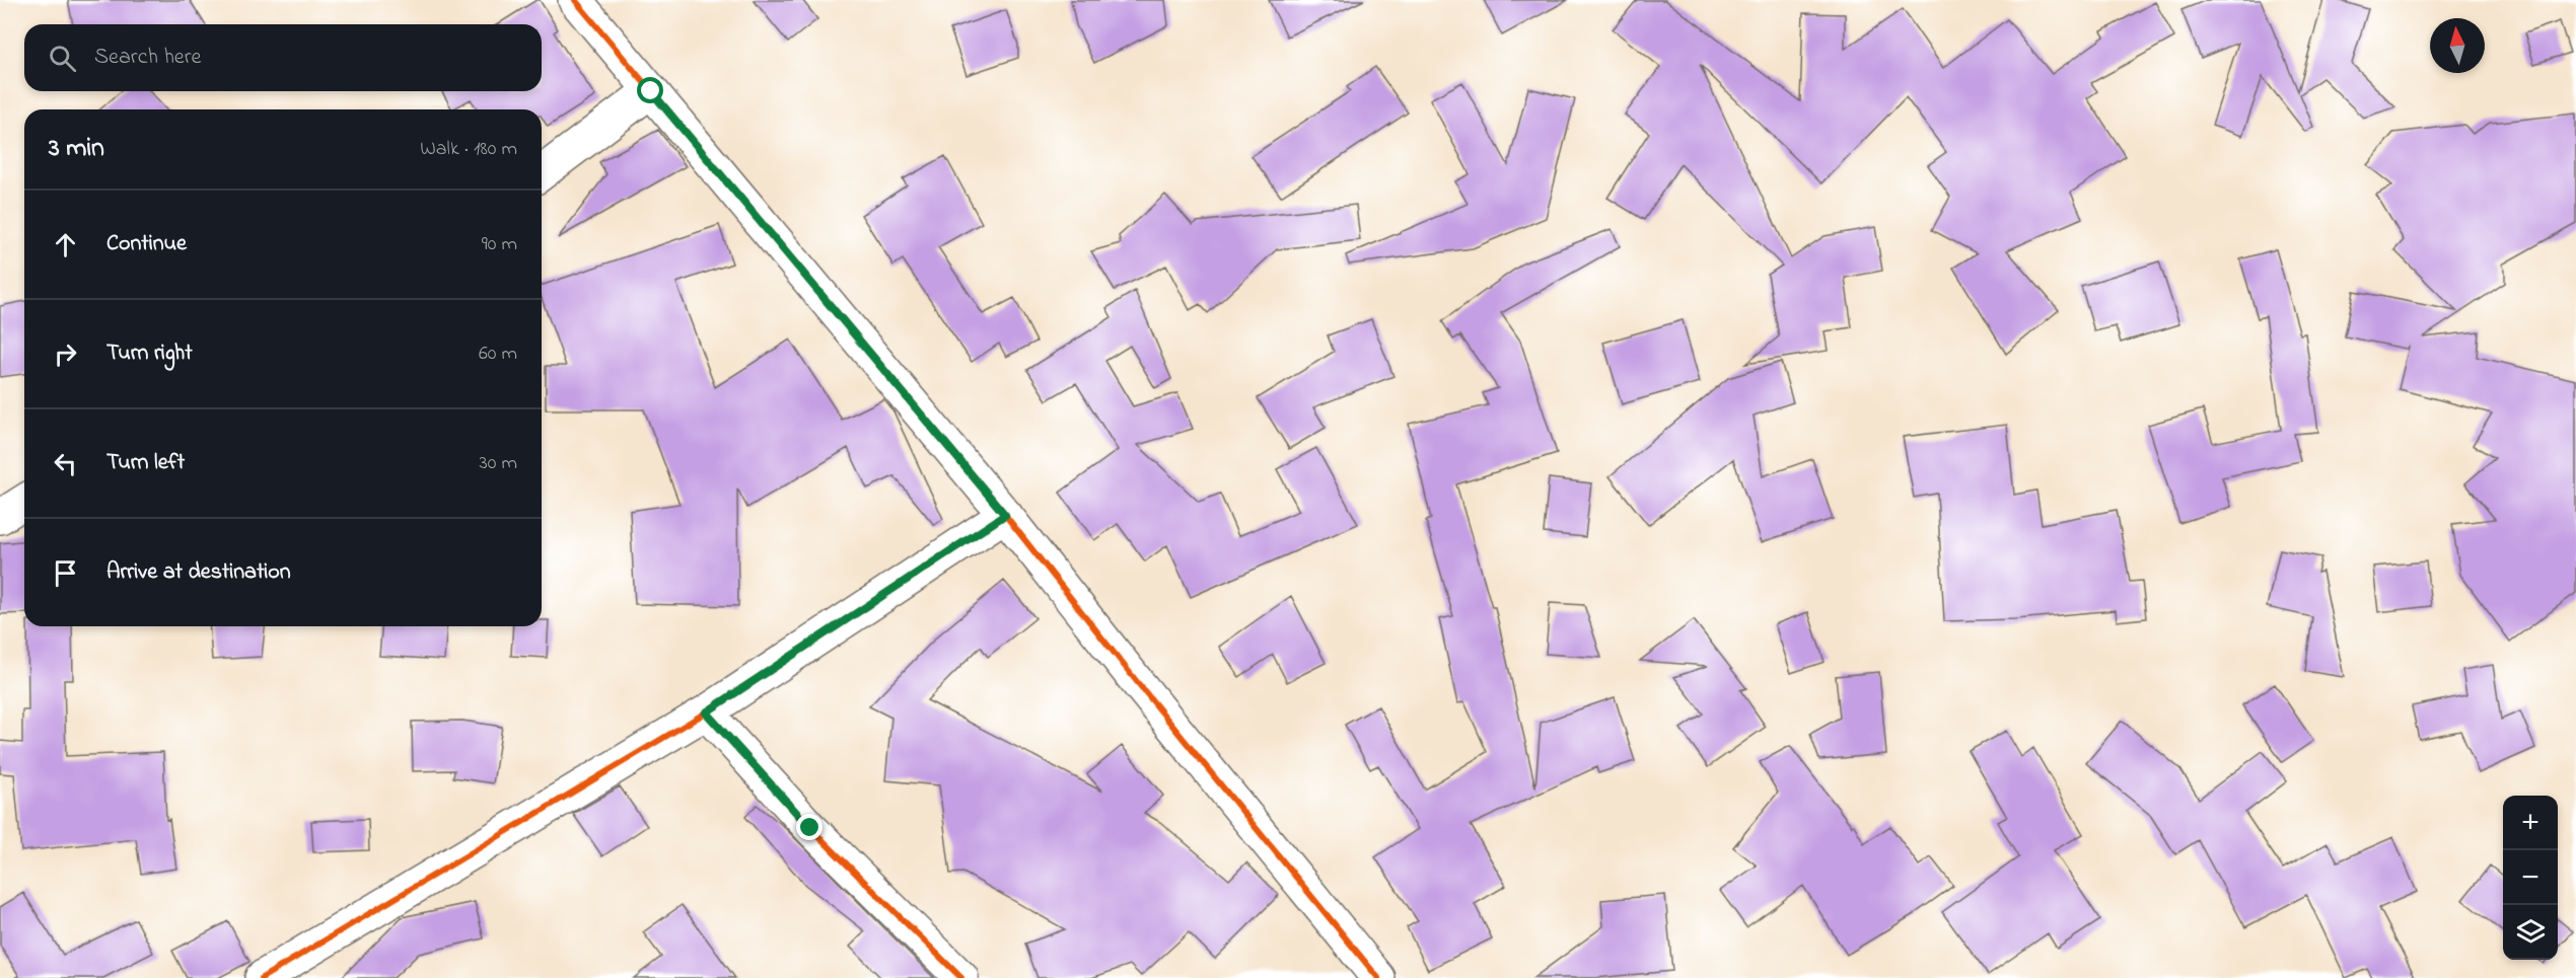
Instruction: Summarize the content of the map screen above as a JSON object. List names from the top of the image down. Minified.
{"north":"top","page":{"search":"Search here","heading":["3 min","Walk · 180 m"],"list":[["Continue","90 m"],["Turn right","60 m"],["Turn left","30 m"],"Arrive at destination"],"map_buttons":["+","−"]}}
